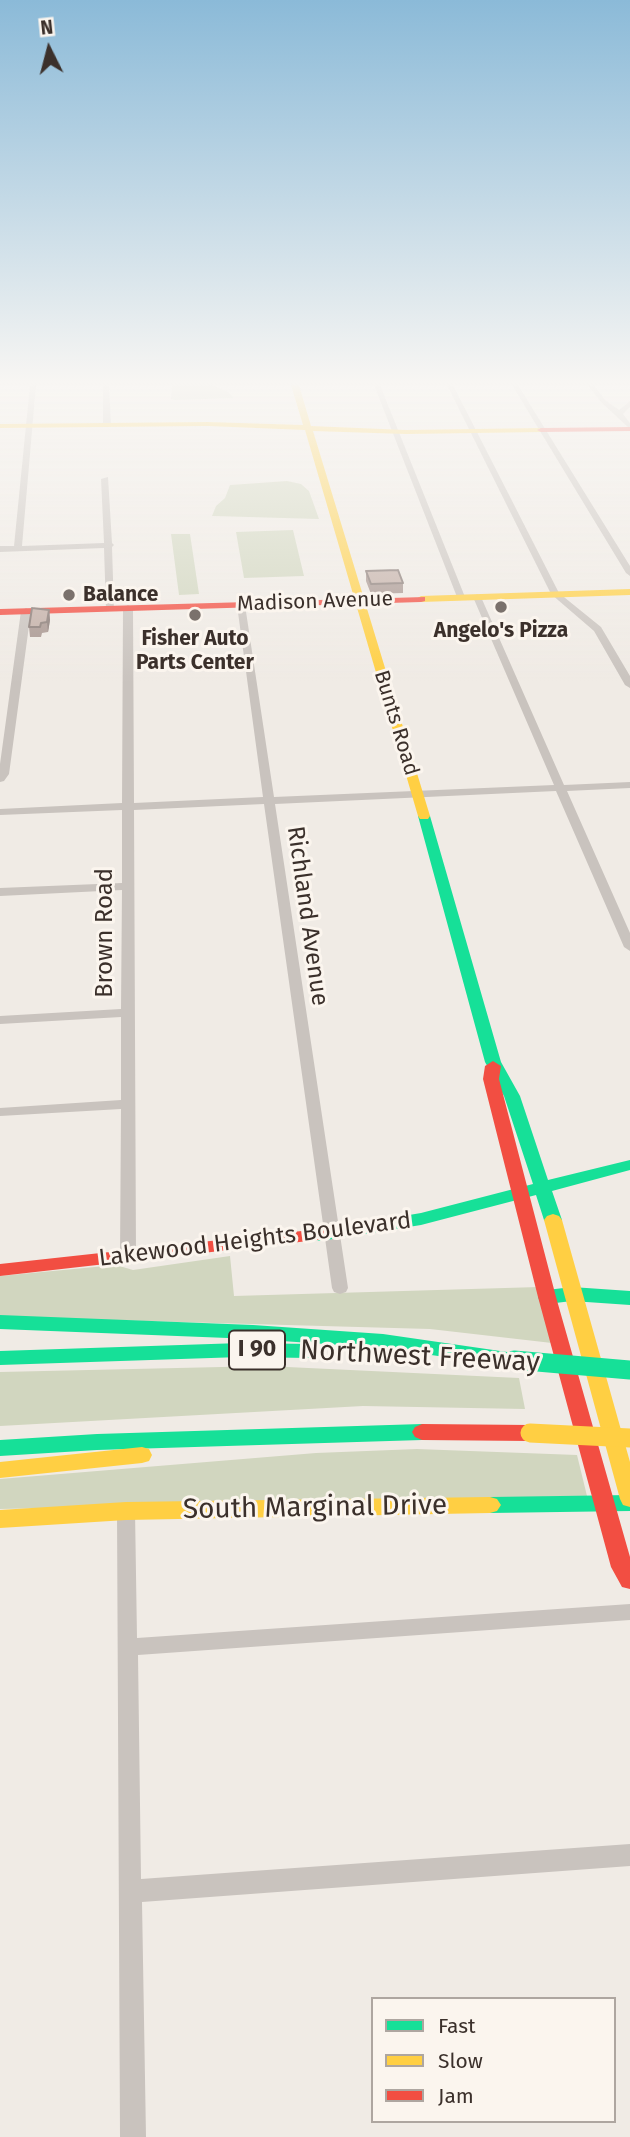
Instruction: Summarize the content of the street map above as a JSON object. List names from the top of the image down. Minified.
{"streets":{"main road":["Madison Avenue","Bunts Road","Lakewood Heights Boulevard","I 90","Northwest Freeway","South Marginal Drive"],"street":["Richland Avenue","Brown Road"]},"crossings":[["Madison Avenue","Bunts Road"],["Madison Avenue","Richland Avenue"],["Madison Avenue","Brown Road"],["Bunts Road","Lakewood Heights Boulevard"],["Bunts Road","South Marginal Drive"],["Richland Avenue","Lakewood Heights Boulevard"],["Brown Road","Lakewood Heights Boulevard"]],"places":["Balance","Angelo's Pizza","Fisher Auto Parts Center"],"legend":["Fast","Slow","Jam"],"north":"top"}
